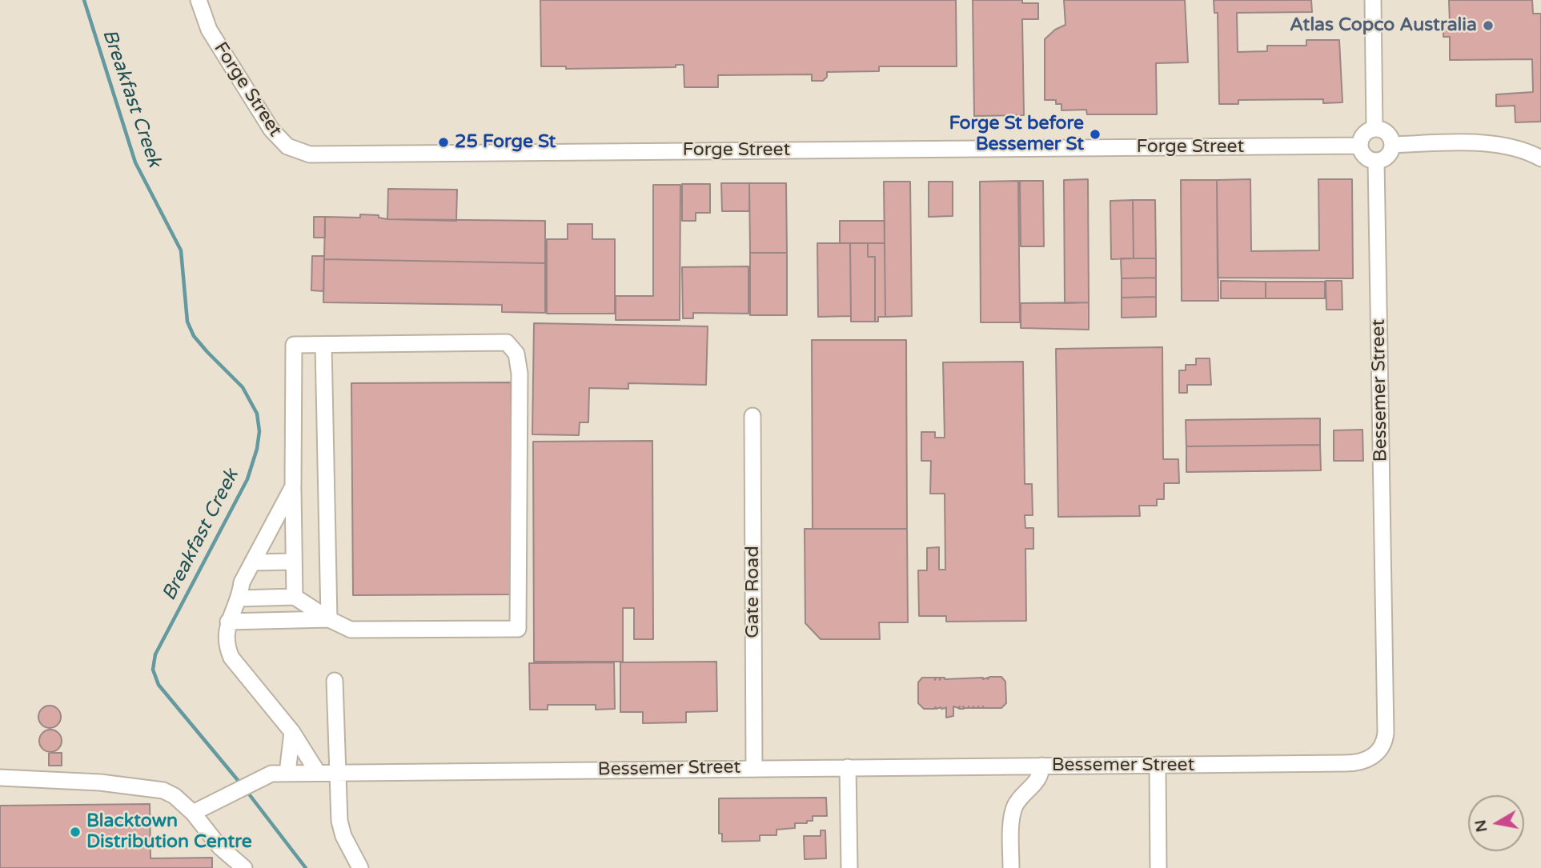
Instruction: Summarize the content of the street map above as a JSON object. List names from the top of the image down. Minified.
{"streets":{"street":["Forge Street","Bessemer Street","Gate Road"]},"crossings":[["Forge Street","Bessemer Street"],["Bessemer Street","Gate Road"]],"water":["Breakfast Creek"],"places":["Atlas Copco Australia","Forge St before Bessemer St","25 Forge St","Blacktown Distribution Centre"],"north":"left"}
